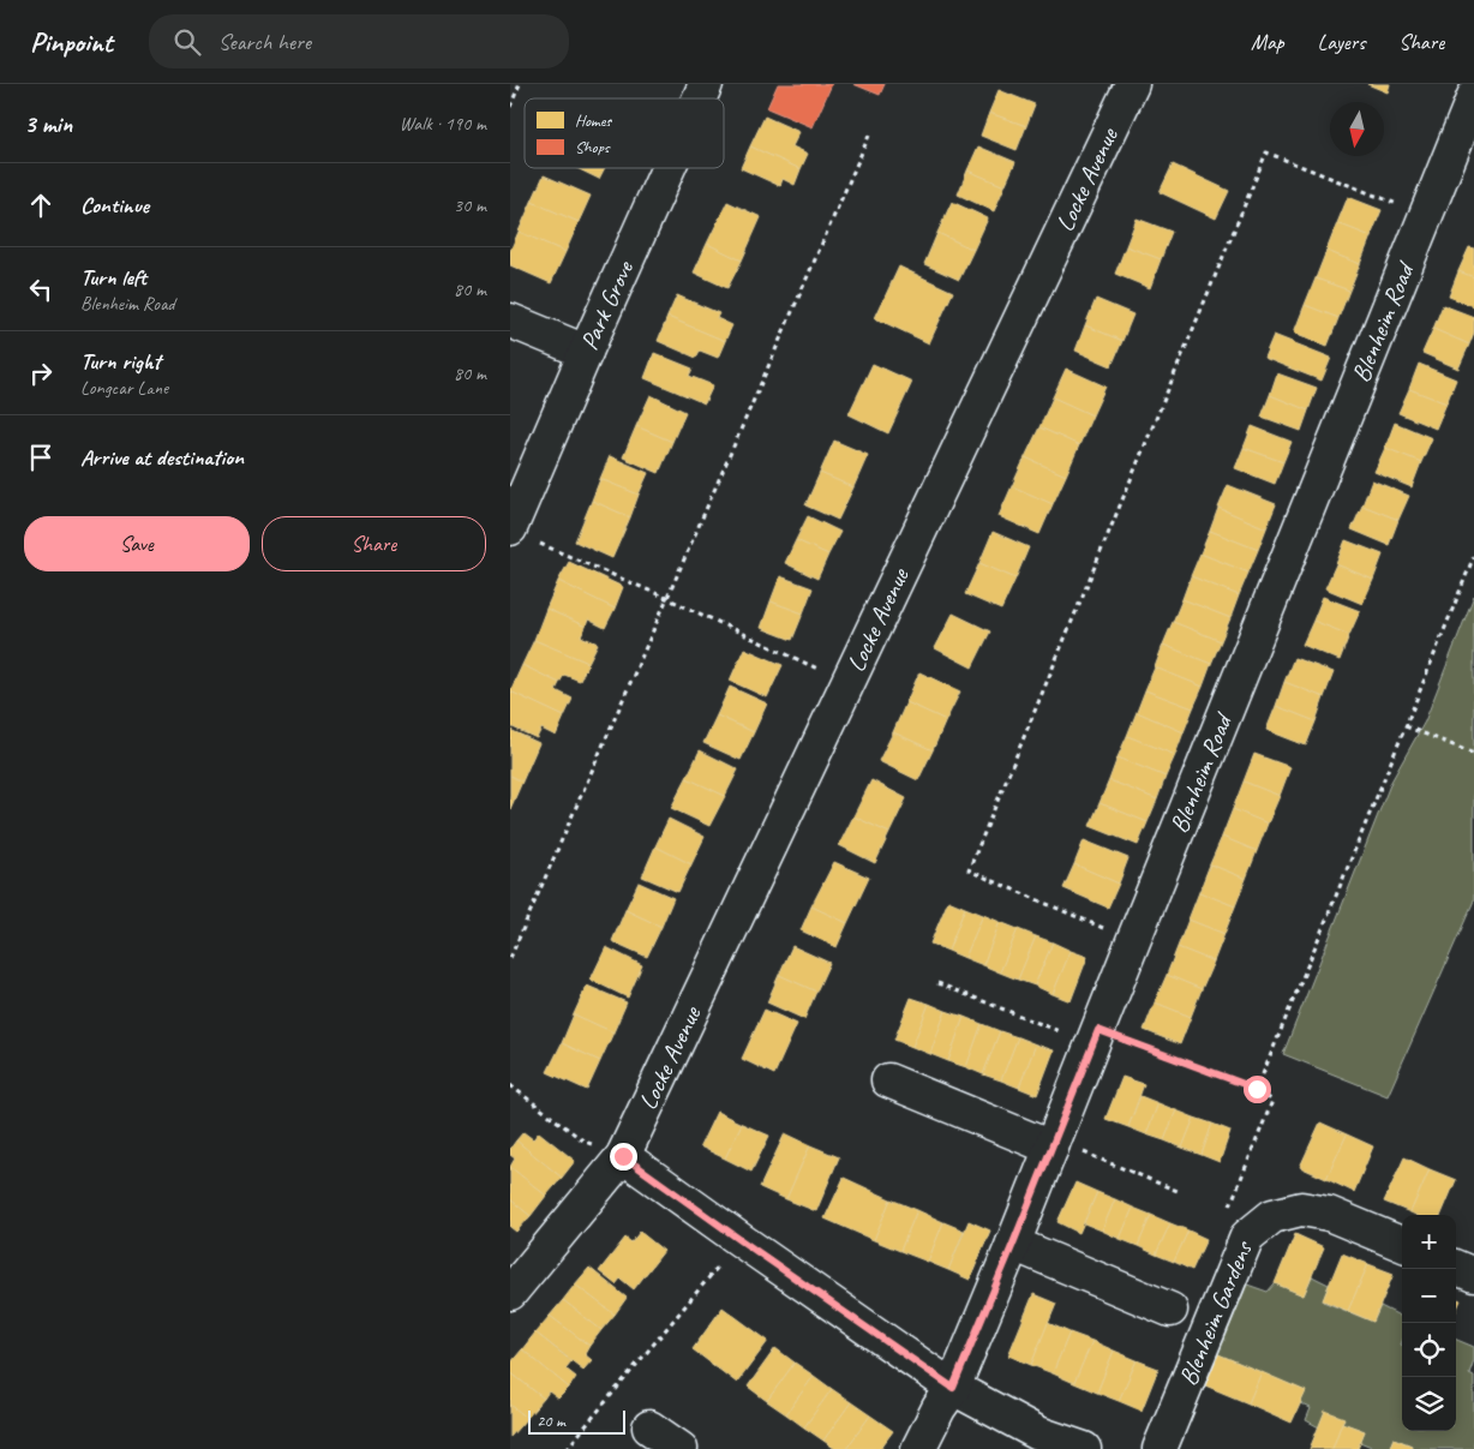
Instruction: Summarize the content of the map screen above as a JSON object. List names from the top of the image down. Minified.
{"streets":{"street":["Locke Avenue","Park Grove","Blenheim Road","Blenheim Gardens"]},"legend":["Homes","Shops"],"scale_bar":"20 m","north":"bottom","page":{"header":"Pinpoint","search":"Search here","nav":["Map","Layers","Share"],"heading":["3 min","Walk · 190 m"],"list":[["Continue","30 m"],["Turn left","Blenheim Road","80 m"],["Turn right","Longcar Lane","80 m"],"Arrive at destination"],"buttons":["Save","Share"],"map_buttons":["+","−"],"scale":"20 m"}}
